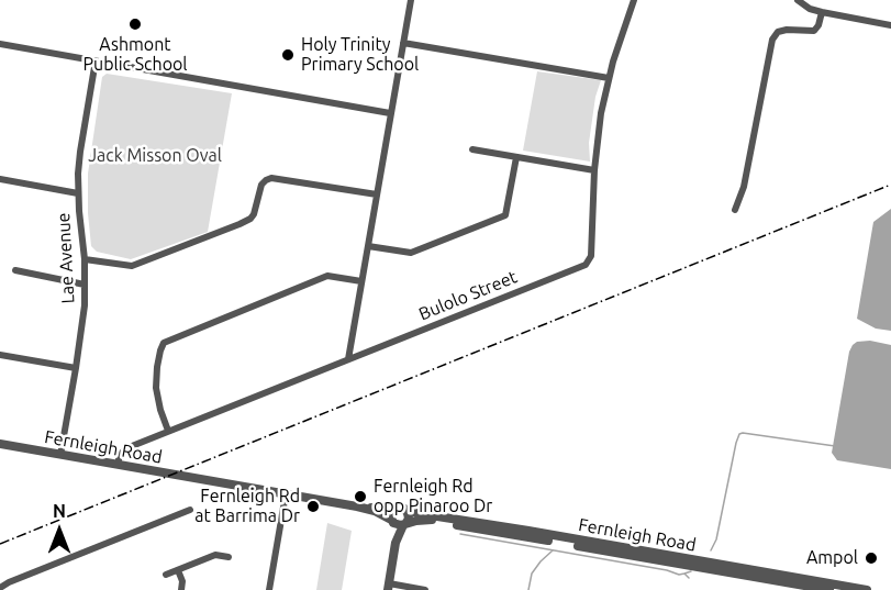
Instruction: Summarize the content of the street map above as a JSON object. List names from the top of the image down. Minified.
{"streets":{"street":["Lae Avenue","Bulolo Street","Fernleigh Road"]},"crossings":[["Lae Avenue","Fernleigh Road"],["Bulolo Street","Fernleigh Road"]],"parks":["Jack Misson Oval"],"places":["Ashmont Public School","Holy Trinity Primary School","Fernleigh Rd opp Pinaroo Dr","Fernleigh Rd at Barrima Dr","Ampol"],"north":"top"}
